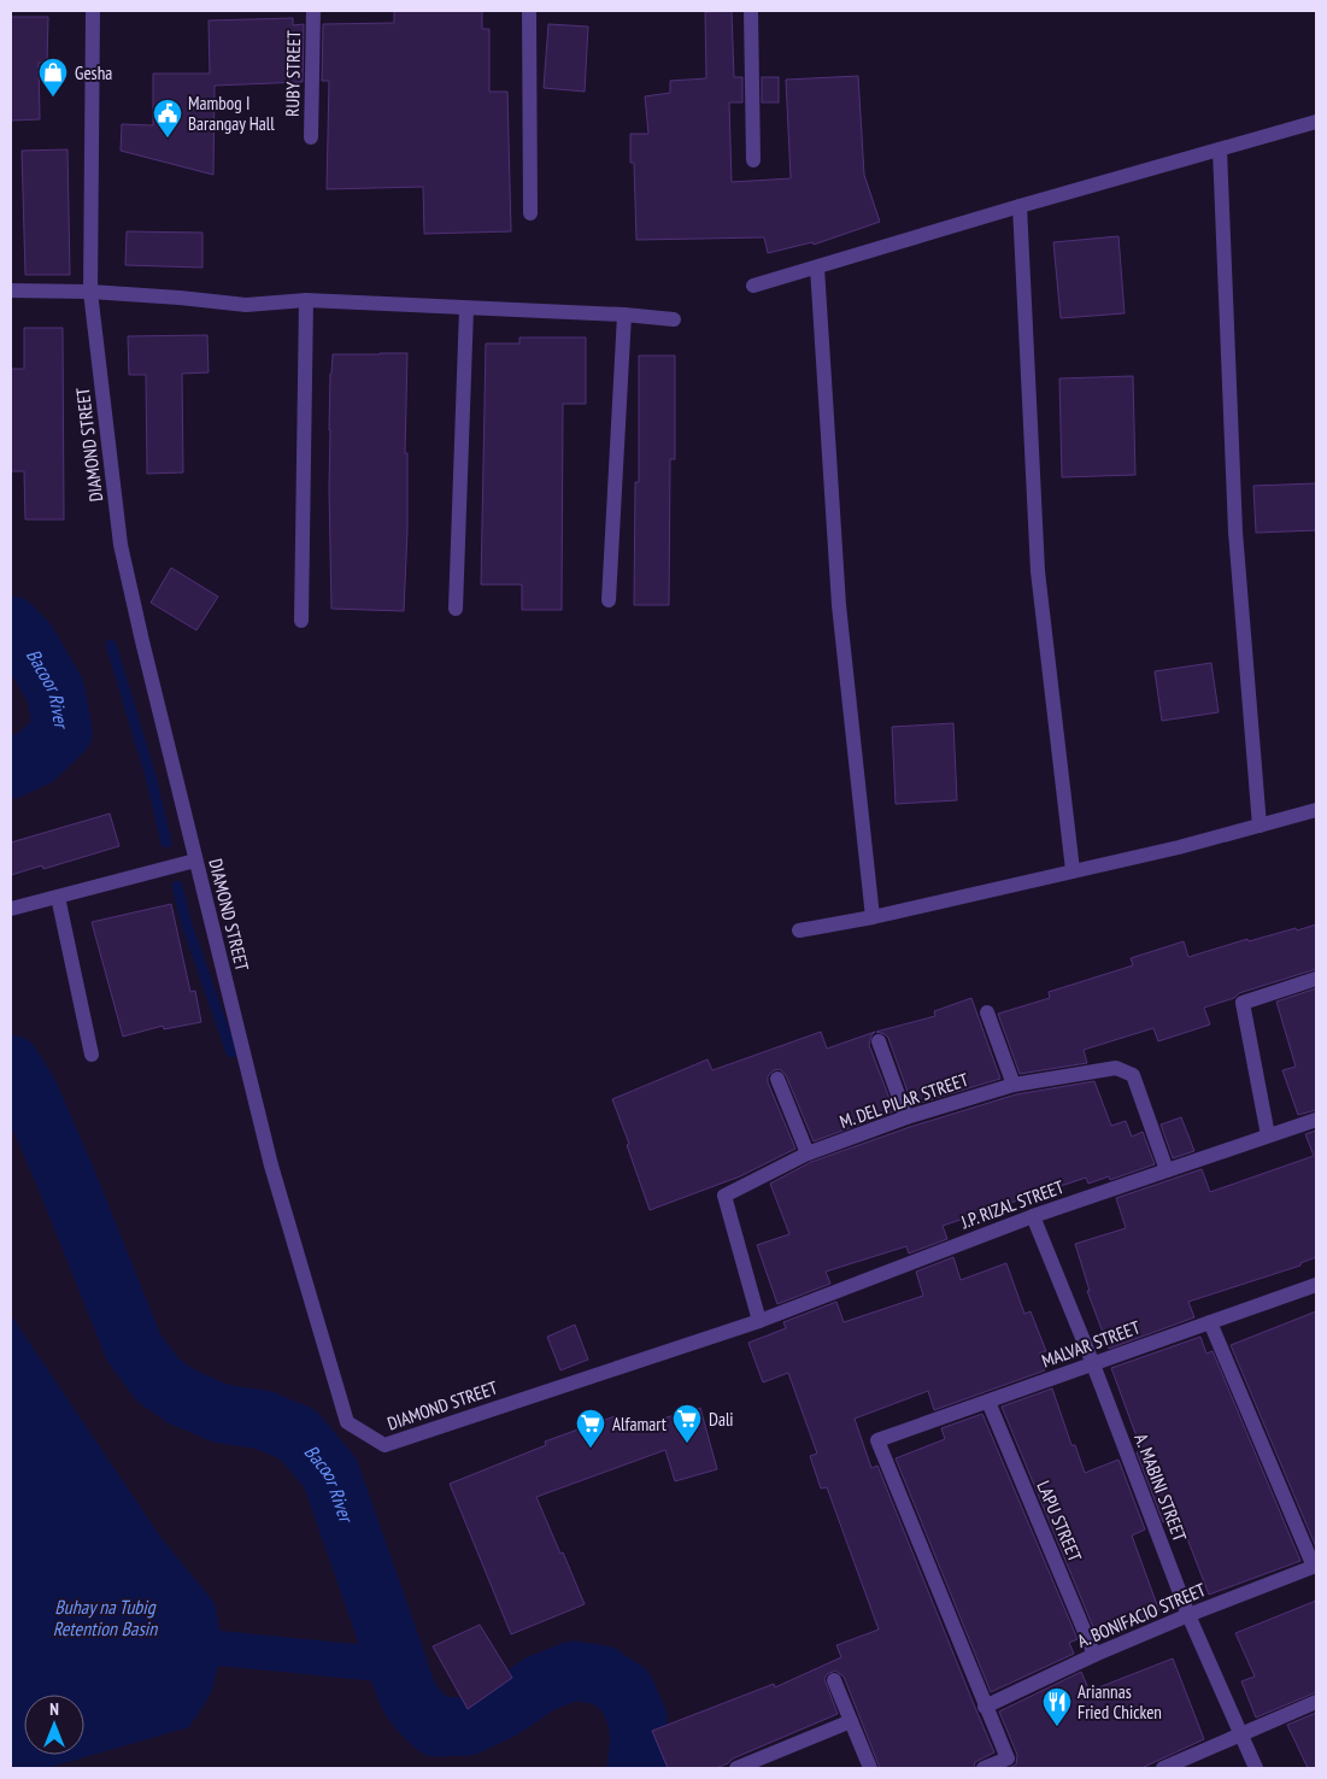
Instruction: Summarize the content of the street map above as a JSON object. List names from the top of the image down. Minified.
{"streets":{"street":["RUBY STREET","DIAMOND STREET","M. DEL PILAR STREET","J.P. RIZAL STREET","MALVAR STREET","A. MABINI STREET","LAPU STREET","A. BONIFACIO STREET"]},"crossings":[["DIAMOND STREET","J.P. RIZAL STREET"],["M. DEL PILAR STREET","J.P. RIZAL STREET"],["J.P. RIZAL STREET","A. MABINI STREET"],["MALVAR STREET","A. MABINI STREET"],["MALVAR STREET","LAPU STREET"],["MALVAR STREET","A. BONIFACIO STREET"],["A. MABINI STREET","A. BONIFACIO STREET"],["LAPU STREET","A. BONIFACIO STREET"]],"water":["Bacoor River","Buhay na Tubig Retention Basin"],"places":{"shop":["Gesha"],"public building":["Mambog I Barangay Hall"],"supermarket":["Dali","Alfamart"],"restaurant":["Ariannas Fried Chicken"]},"north":"top"}
